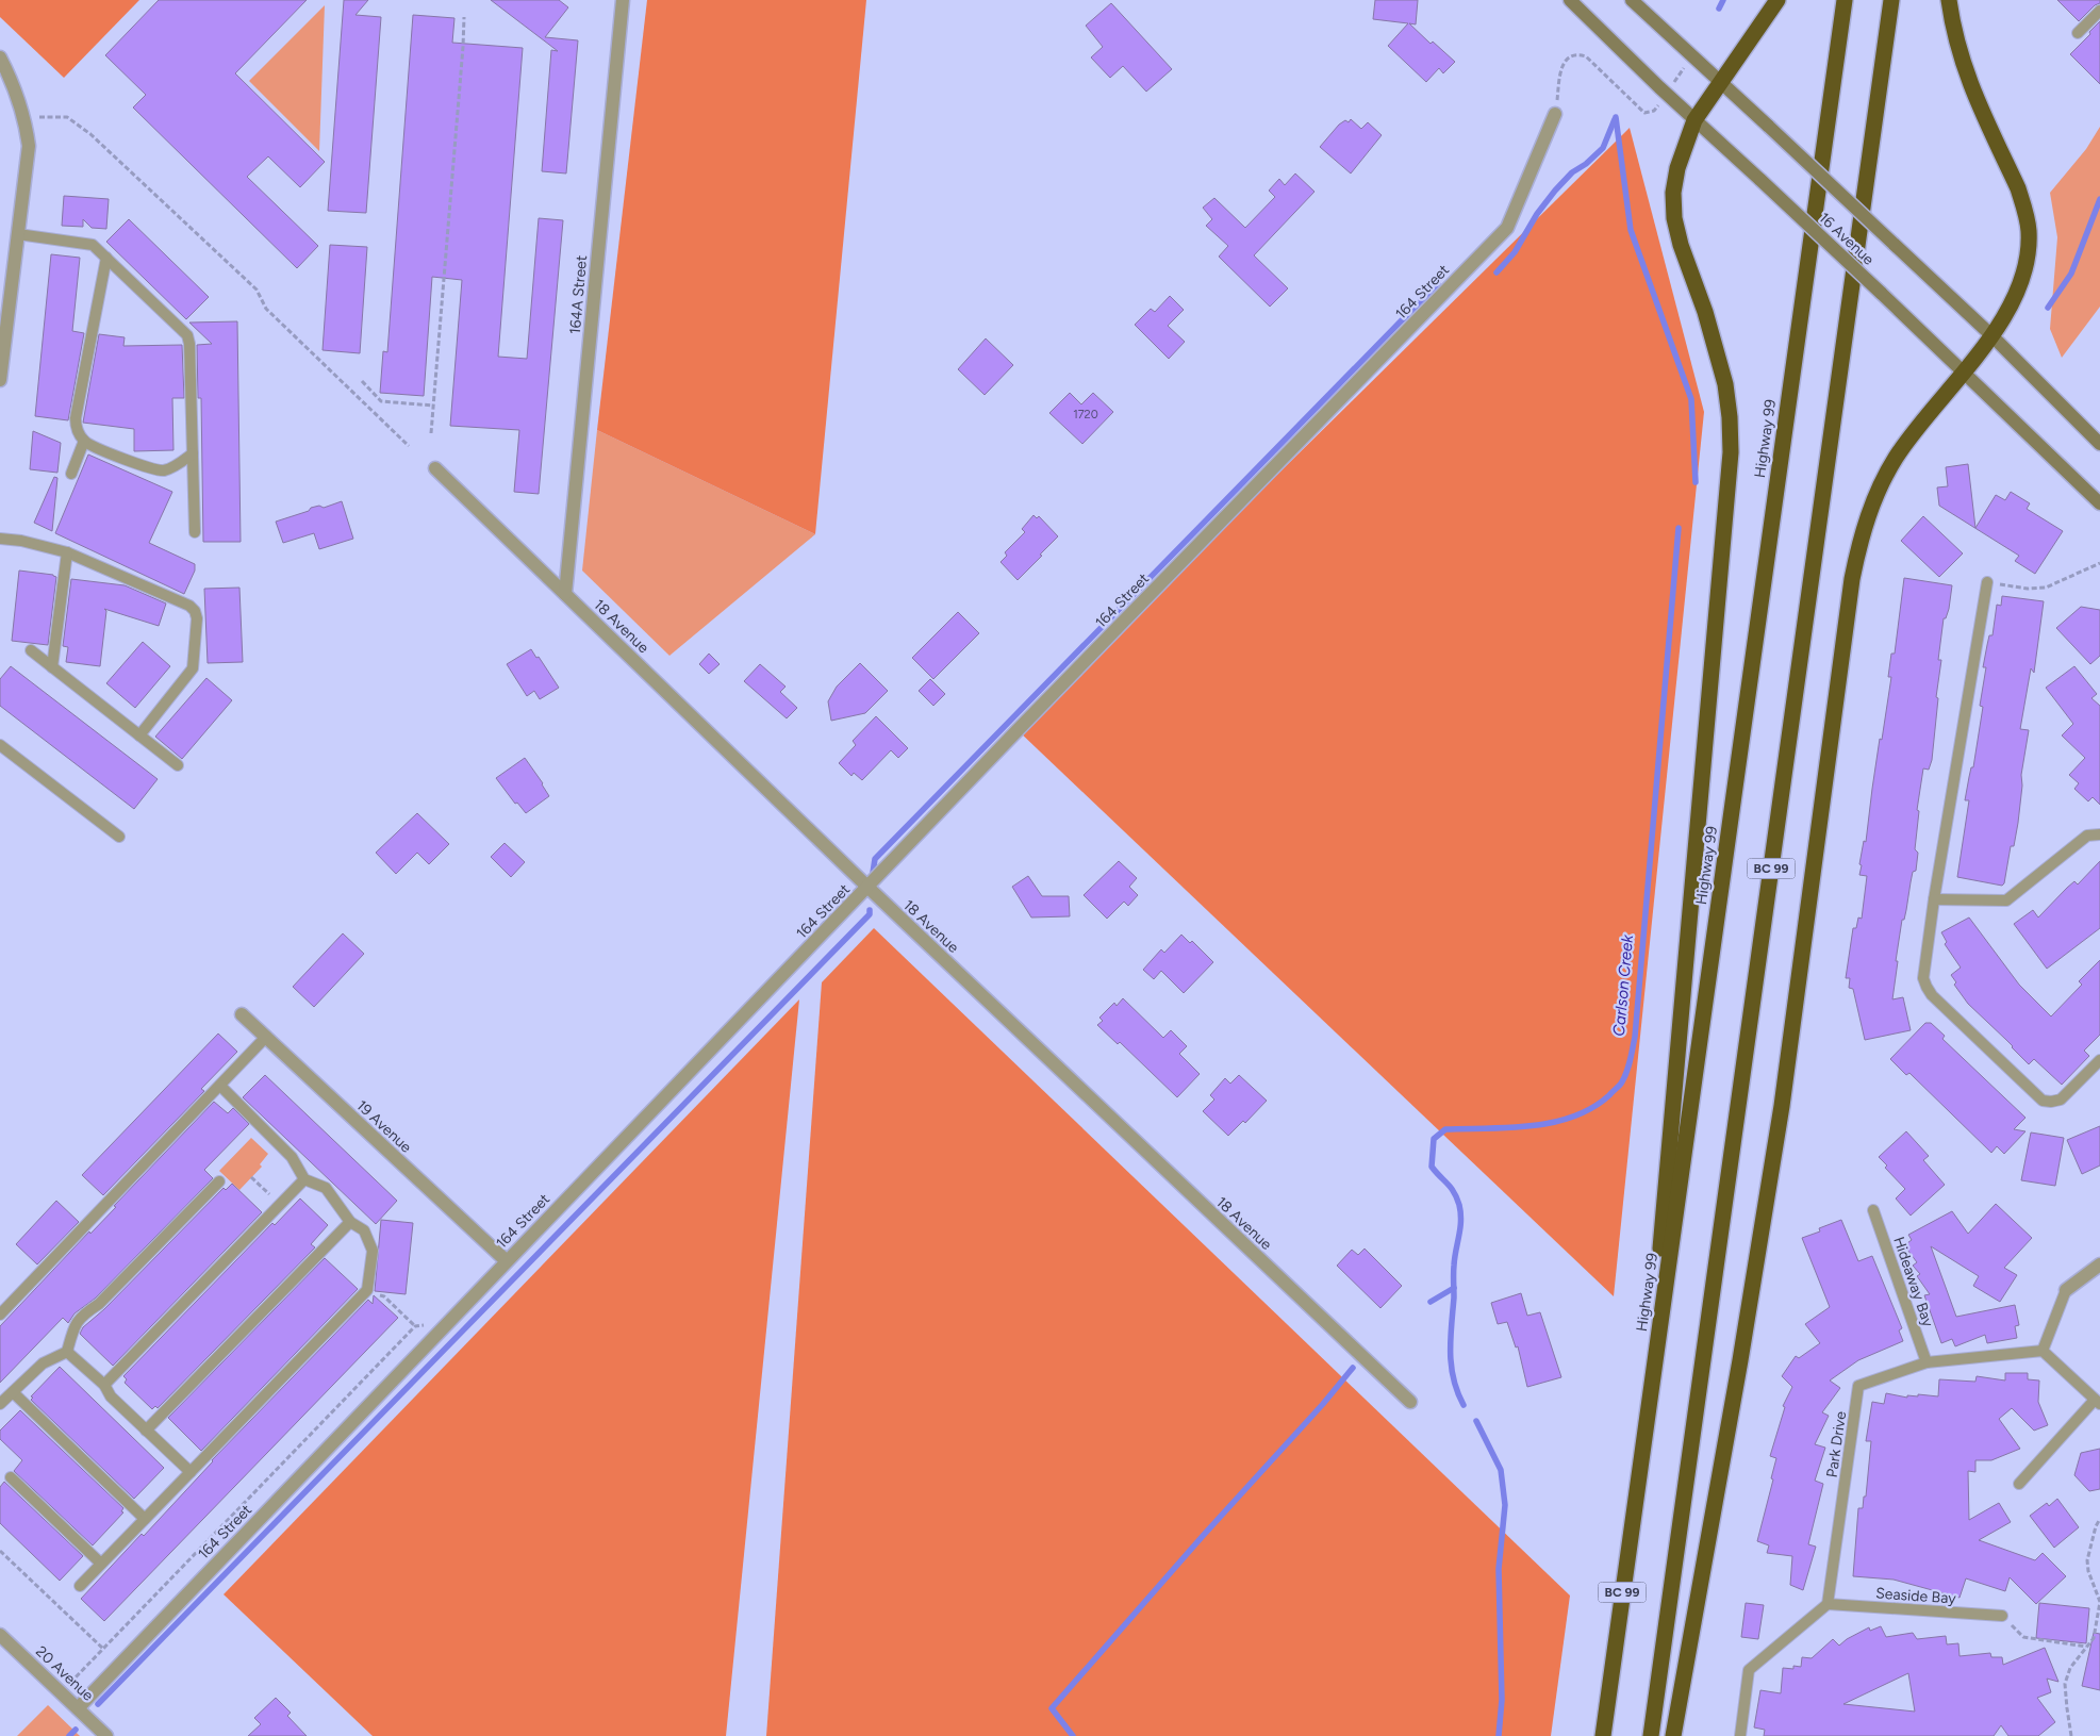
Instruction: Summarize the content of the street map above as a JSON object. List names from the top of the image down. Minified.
{"streets":{"highway":["Highway 99","BC 99"],"main road":["16 Avenue"],"street":["164 Street","164A Street","18 Avenue","19 Avenue","20 Avenue"],"lane":["Hideaway Bay","Park Drive","Seaside Bay"]},"crossings":[["164 Street","18 Avenue"],["164 Street","19 Avenue"],["164 Street","20 Avenue"],["164A Street","18 Avenue"],["Hideaway Bay","Park Drive"],["Park Drive","Seaside Bay"]],"water":["Carlson Creek"],"house_numbers":["1720"]}
